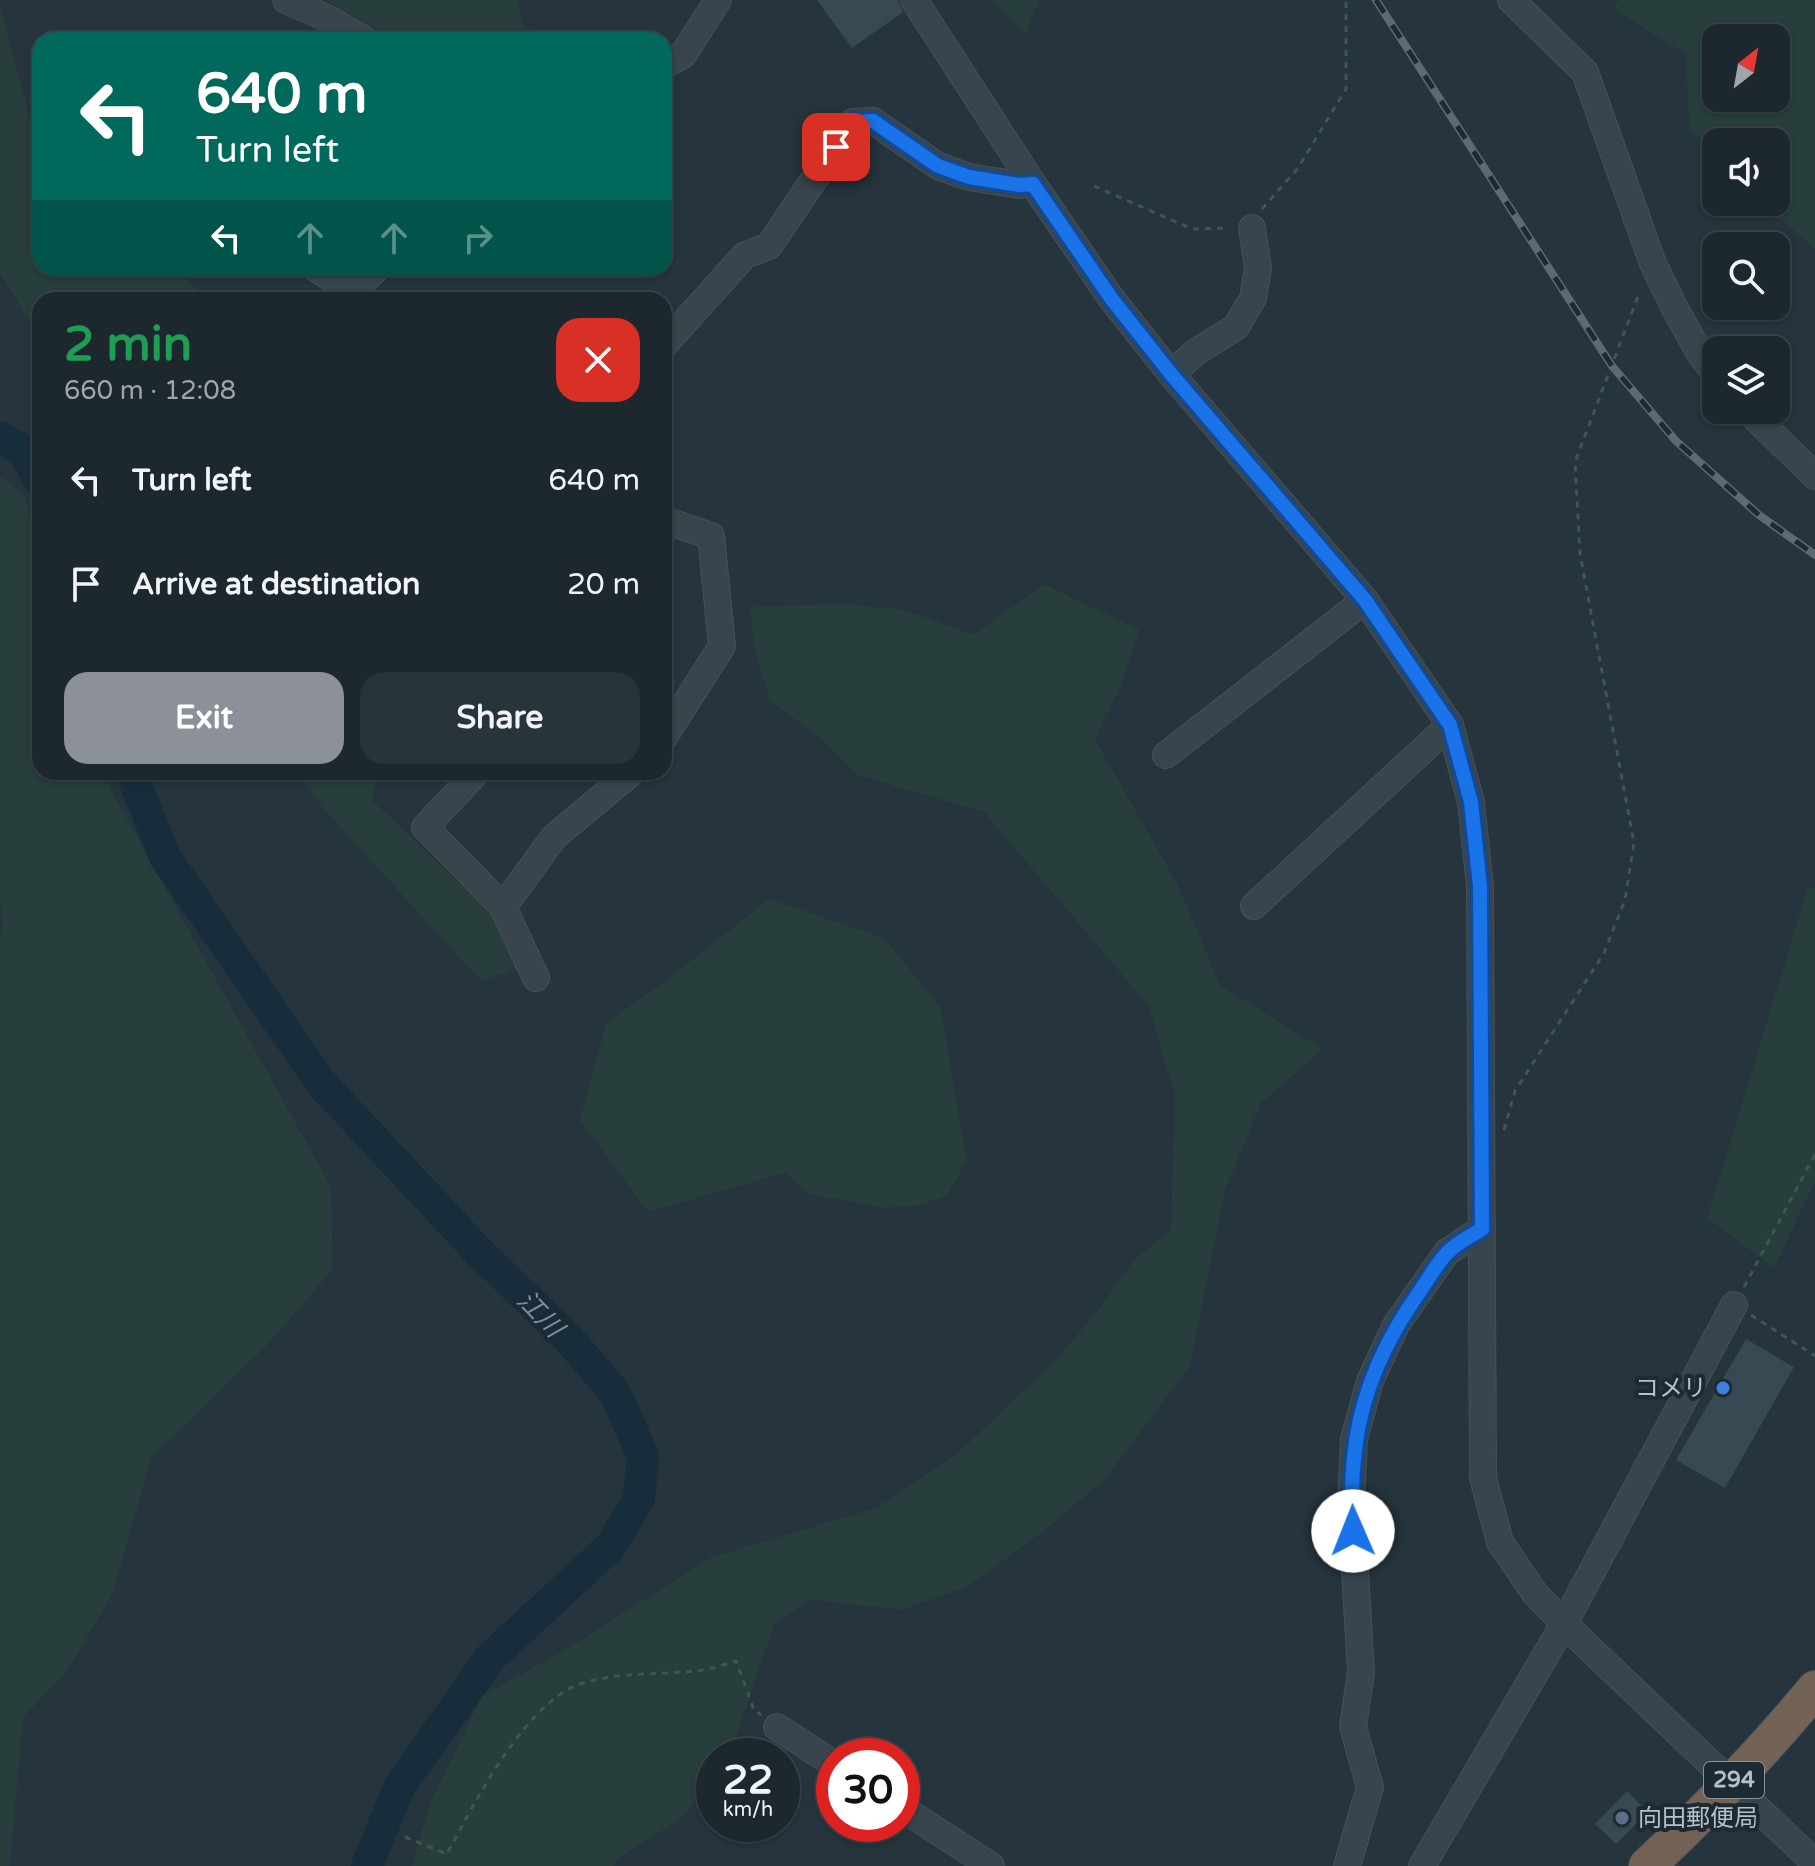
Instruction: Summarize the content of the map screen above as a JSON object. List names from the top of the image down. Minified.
{"streets":{"highway":["294"]},"water":["江川"],"places":["コメリ","向田郵便局"],"north":"top right","page":{"turn":["640 m","Turn left"],"heading":["2 min","660 m · 12:08"],"list":[{"name":"Turn left","value":"640 m"},{"name":"Arrive at destination","value":"20 m"}],"buttons":["Exit","Share"],"speed":"22 km/h","limit":"30"}}
